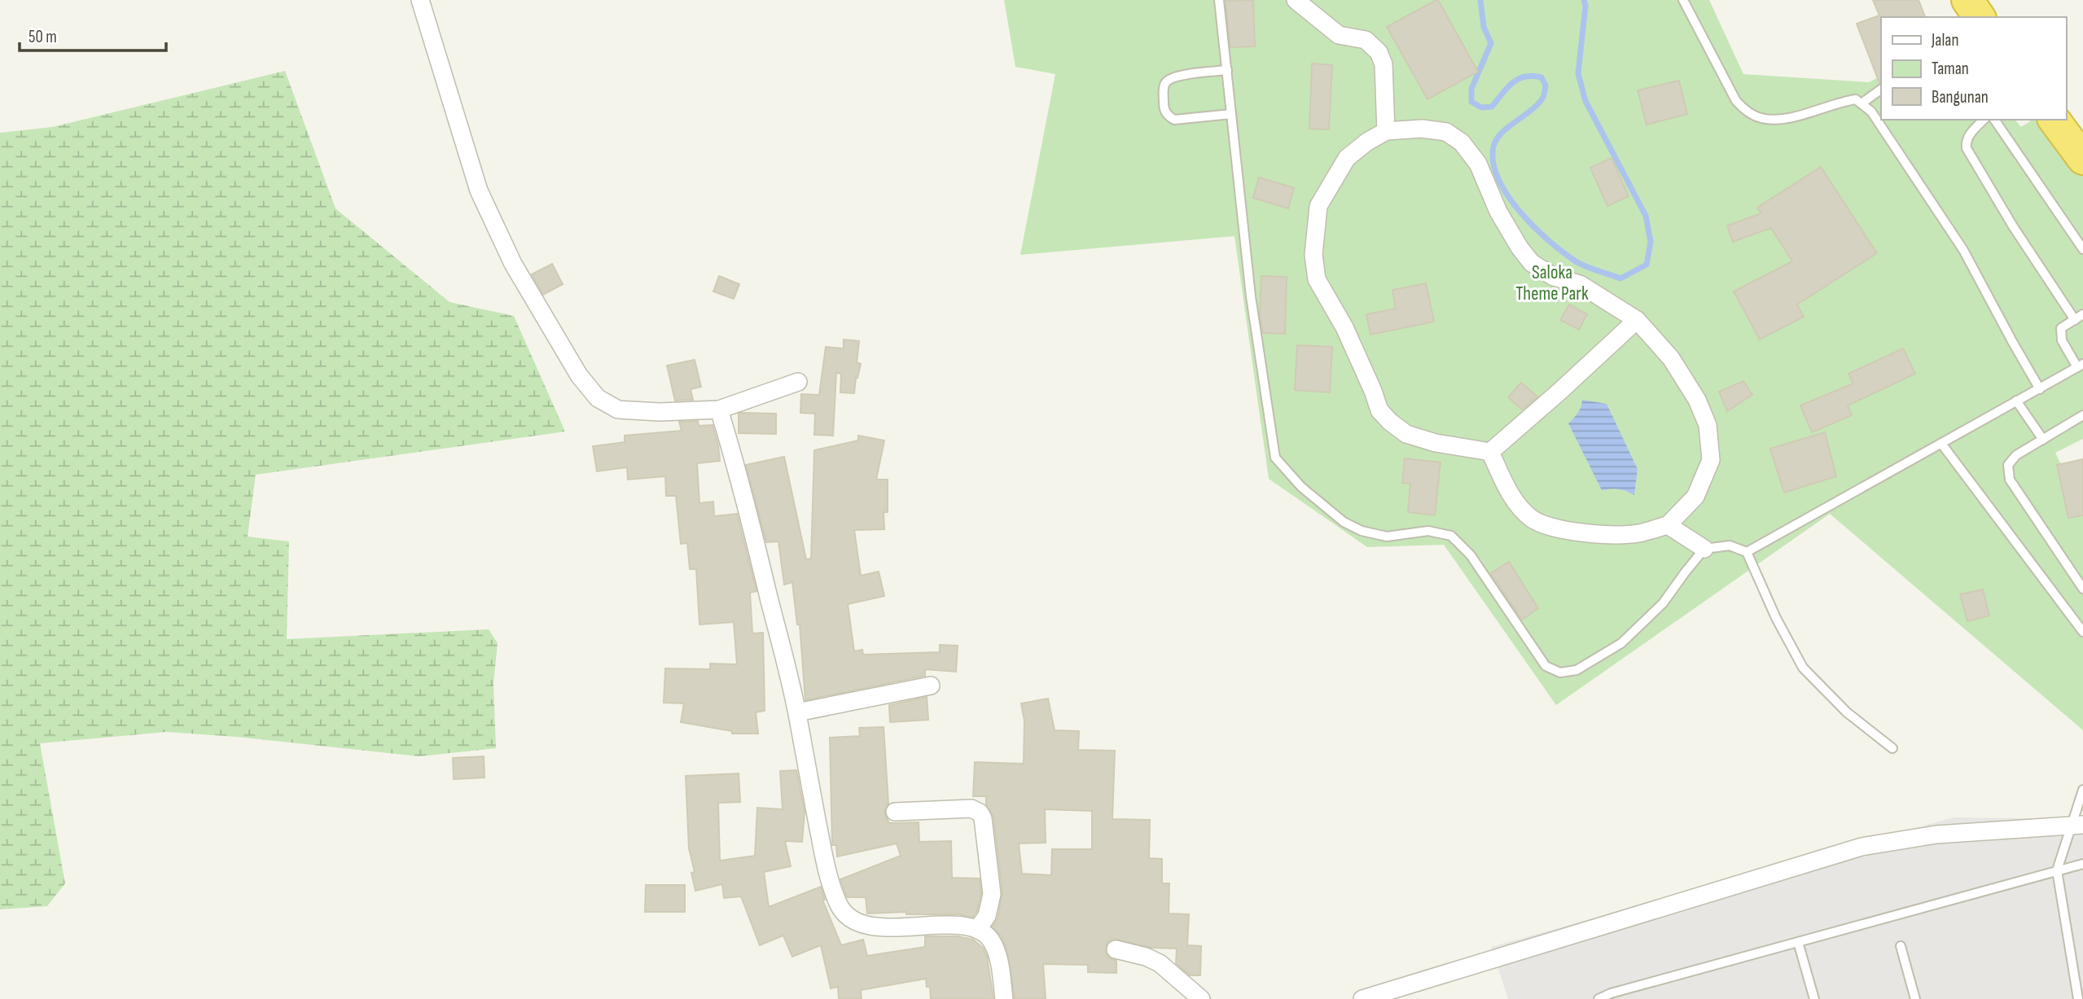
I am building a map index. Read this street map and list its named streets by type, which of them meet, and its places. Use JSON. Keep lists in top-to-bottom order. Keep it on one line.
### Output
{"parks":["Saloka Theme Park"],"legend":["Jalan","Taman","Bangunan"],"scale_bar":"50 m"}
